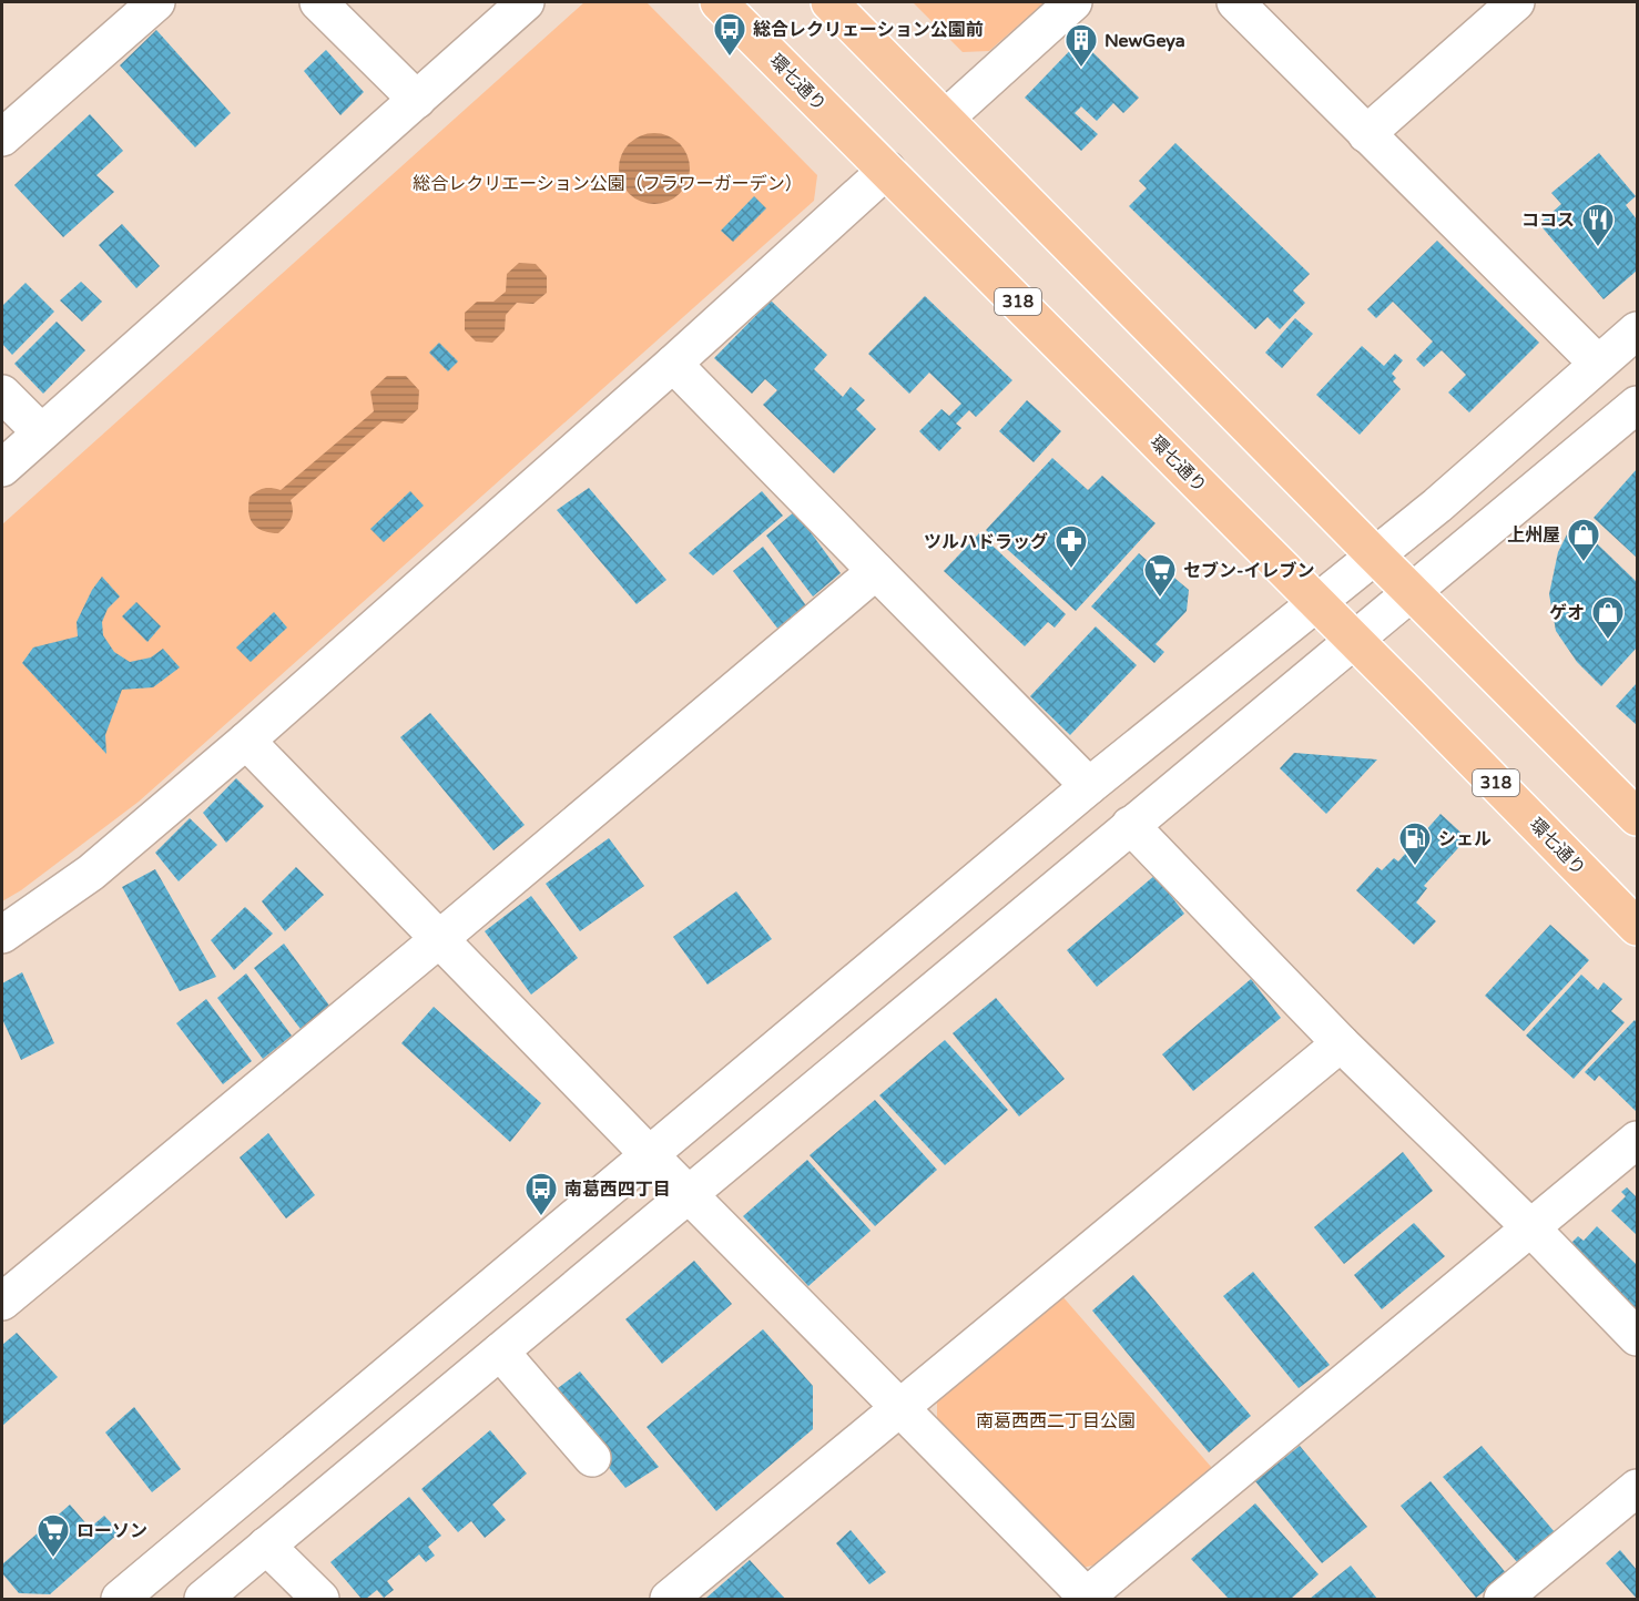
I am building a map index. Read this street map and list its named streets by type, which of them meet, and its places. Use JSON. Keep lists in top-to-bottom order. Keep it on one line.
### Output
{"streets":{"main road":["環七通り","318"]},"parks":["総合レクリエーション公園（フラワーガーデン）","南葛西西二丁目公園"],"places":{"bus stop":["総合レクリェーション公園前","南葛西四丁目"],"building":["NewGeya"],"restaurant":["ココス"],"shop":["上州屋","ゲオ"],"pharmacy":["ツルハドラッグ"],"supermarket":["セブン-イレブン","ローソン"],"fuel station":["シェル"]}}
